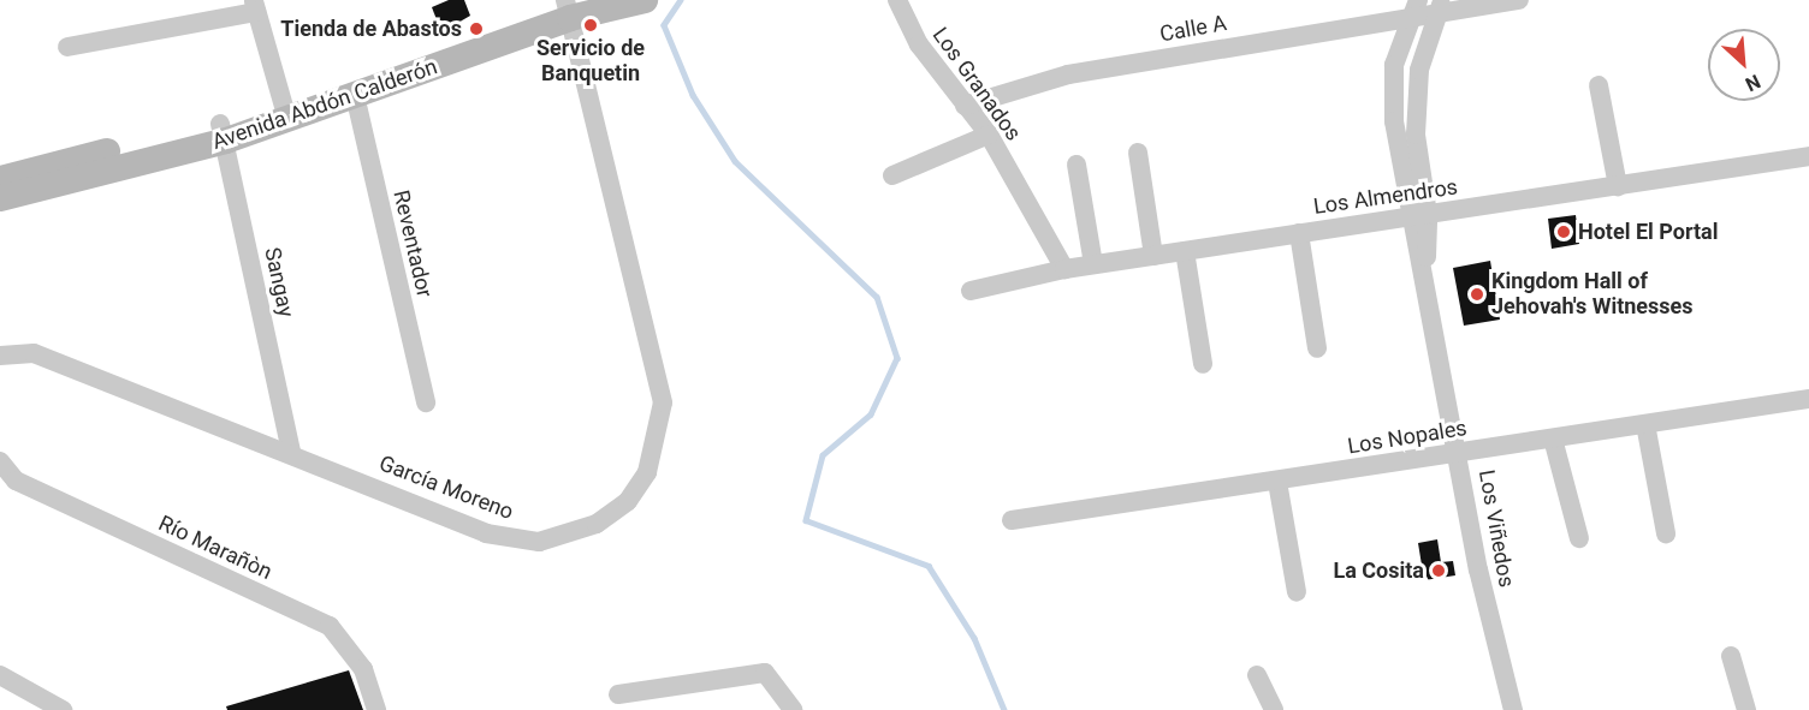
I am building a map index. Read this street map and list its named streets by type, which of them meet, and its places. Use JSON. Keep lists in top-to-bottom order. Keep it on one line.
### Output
{"streets":{"main road":["Avenida Abdón Calderón"],"street":["Calle A","Los Granados","Los Almendros","Reventador","Sangay","Los Nopales","García Moreno","Los Viñedos","Río Marañòn"]},"crossings":[["Calle A","Los Granados"],["Calle A","Los Viñedos"],["Los Granados","Los Almendros"],["Avenida Abdón Calderón","Reventador"],["Avenida Abdón Calderón","Sangay"],["Avenida Abdón Calderón","García Moreno"],["Los Almendros","Los Viñedos"],["Sangay","García Moreno"],["Los Nopales","Los Viñedos"]],"places":["Servicio de Banquetin","Tienda de Abastos","Hotel El Portal","Kingdom Hall of Jehovah's Witnesses","La Cosita"],"north":"bottom right"}
